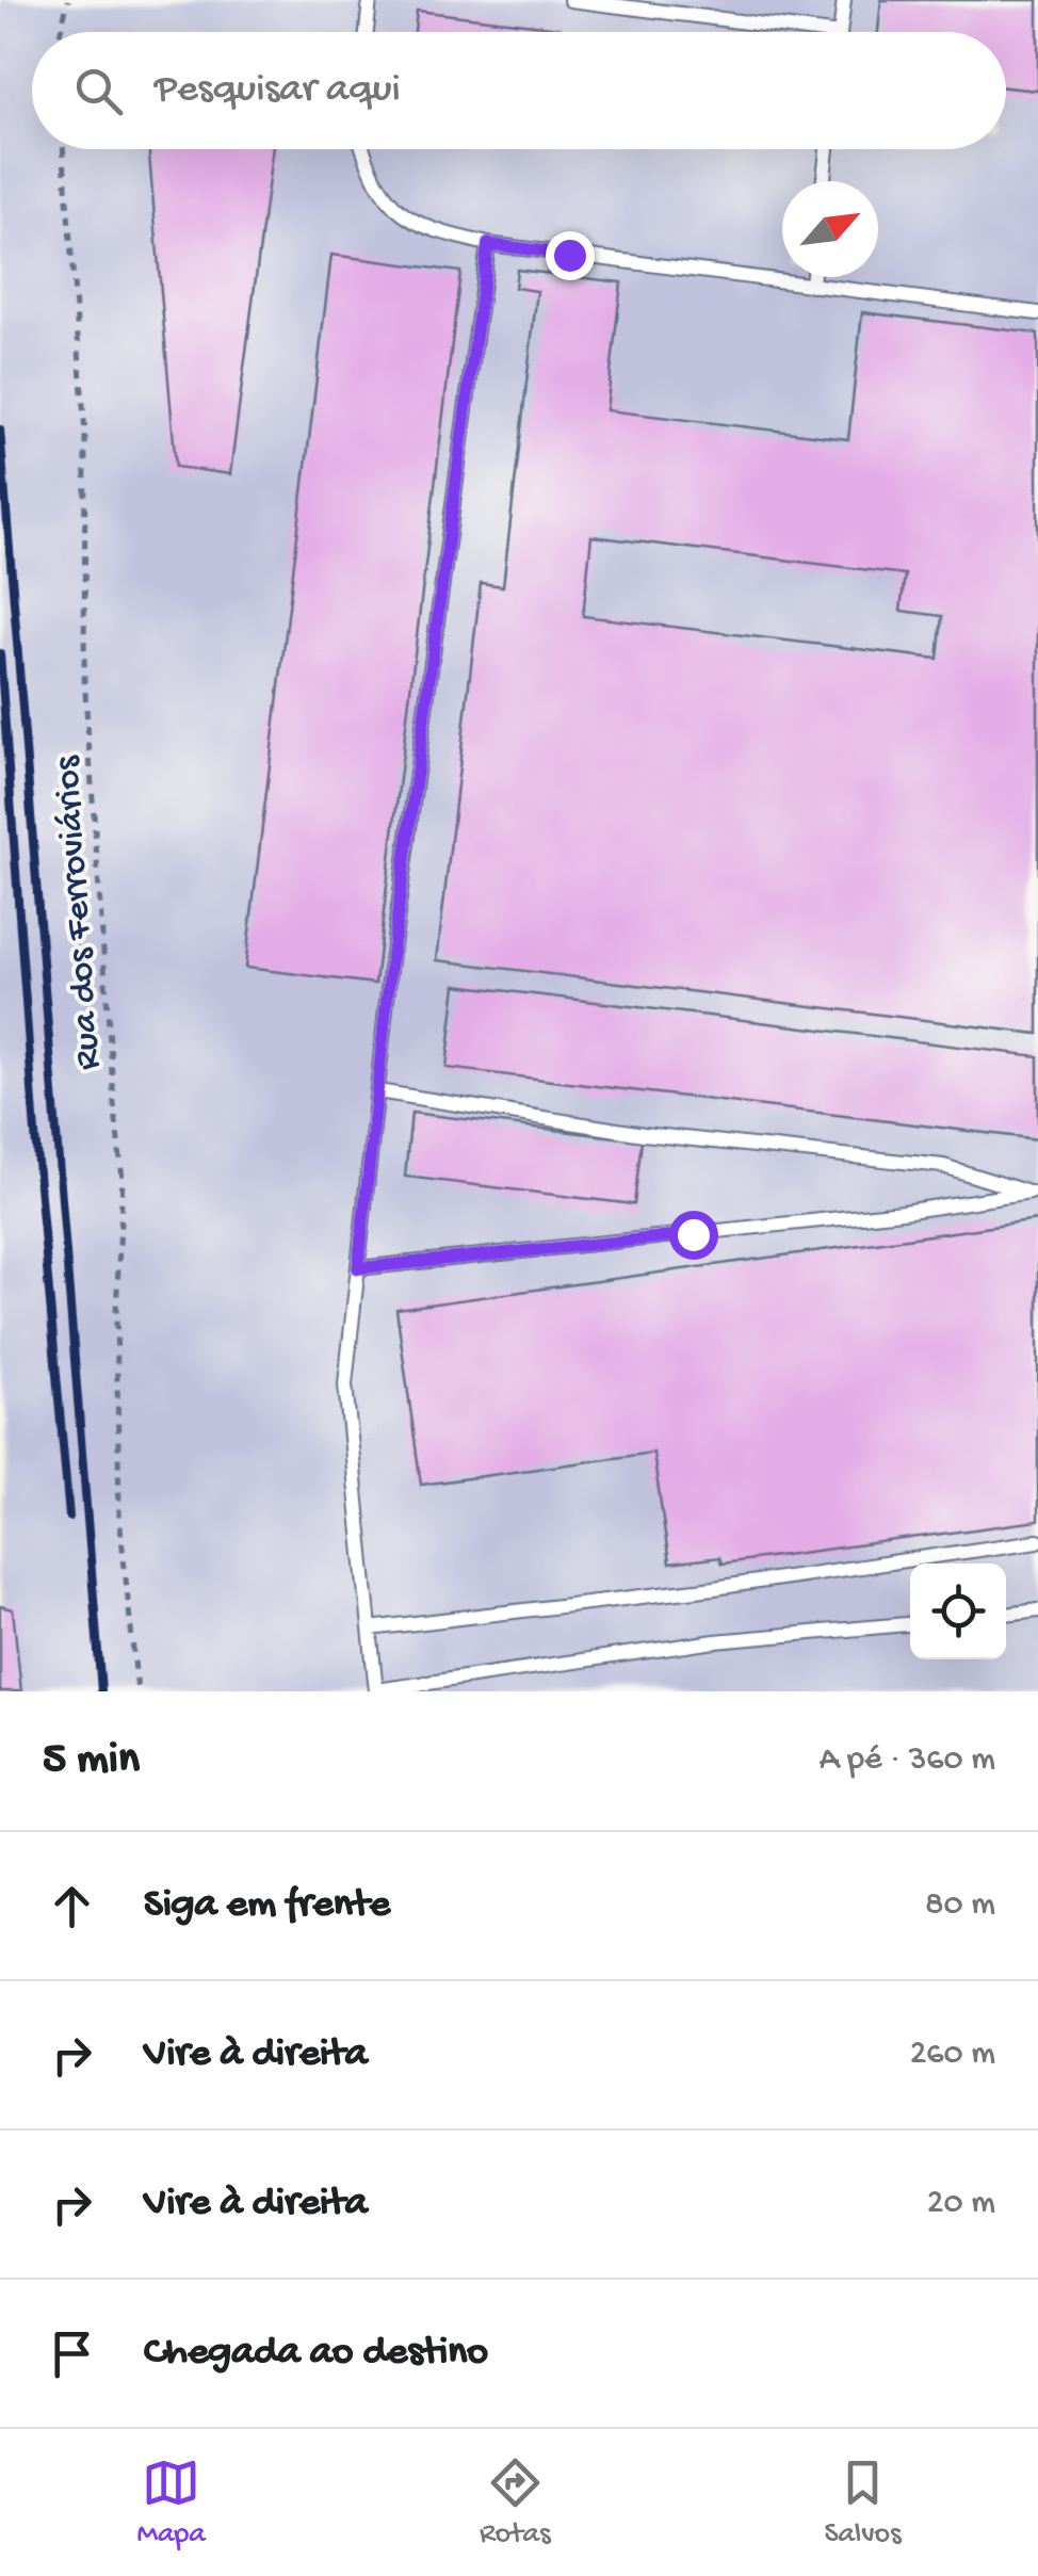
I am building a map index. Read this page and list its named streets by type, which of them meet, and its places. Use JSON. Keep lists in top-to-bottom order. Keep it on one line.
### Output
{"streets":{"path":["Rua dos Ferroviários"]},"north":"top right","page":{"search":"Pesquisar aqui","heading":["5 min","A pé · 360 m"],"list":[["Siga em frente","80 m"],["Vire à direita","260 m"],["Vire à direita","20 m"],"Chegada ao destino"],"nav":["Mapa","Rotas","Salvos"]}}
